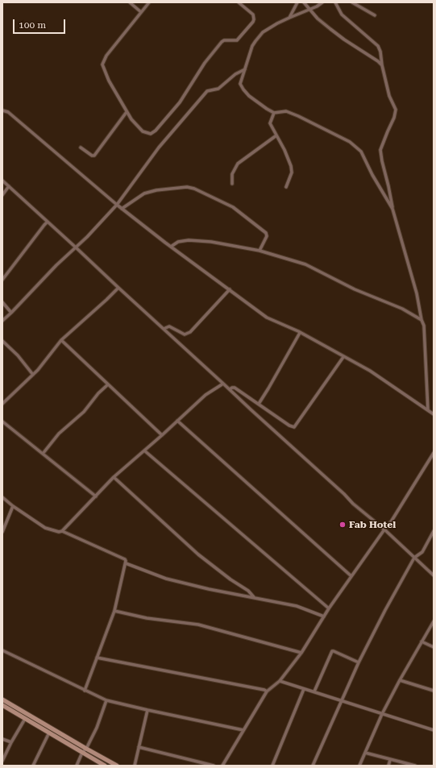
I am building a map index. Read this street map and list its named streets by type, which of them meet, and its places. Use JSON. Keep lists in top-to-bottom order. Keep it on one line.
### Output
{"places":["Fab Hotel"],"scale_bar":"100 m"}
